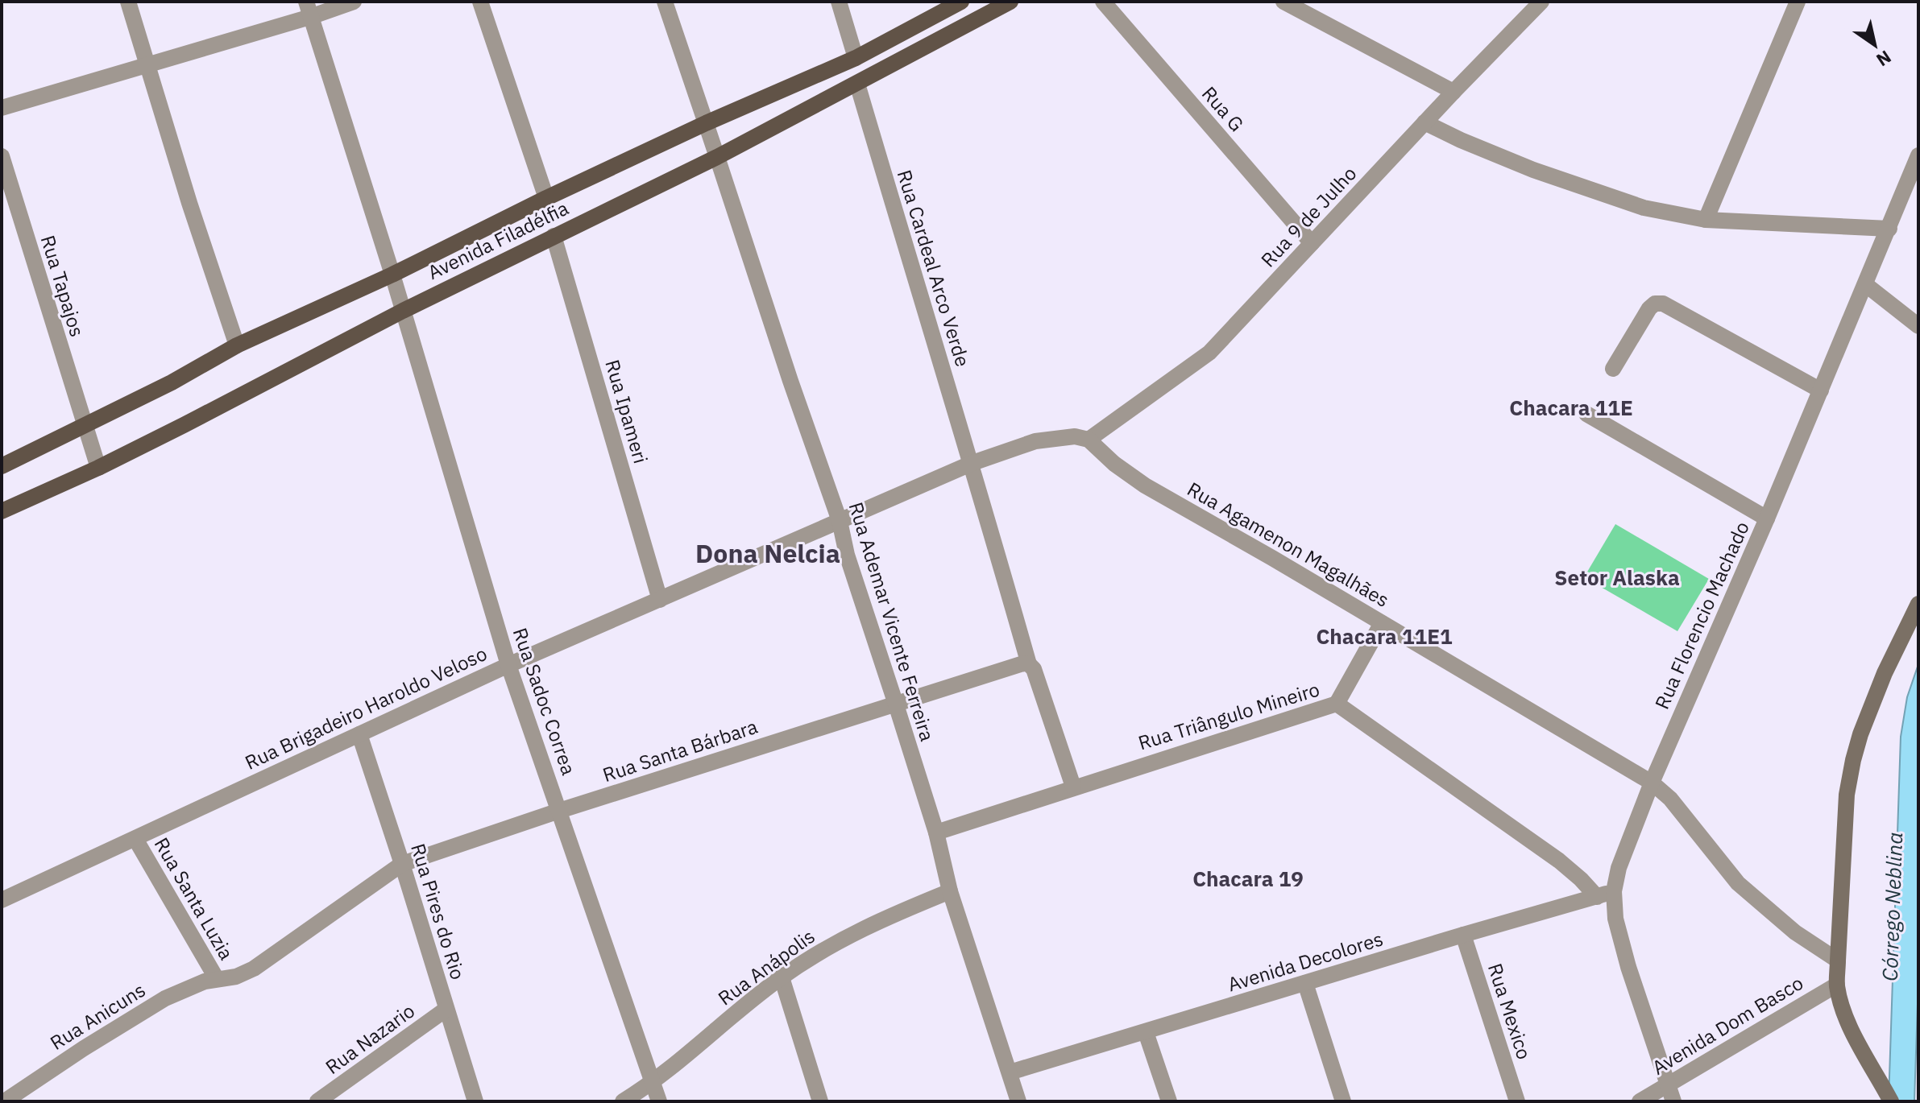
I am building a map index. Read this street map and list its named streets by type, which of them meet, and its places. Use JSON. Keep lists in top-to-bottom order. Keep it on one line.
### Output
{"streets":{"main road":["Avenida Filadélfia"],"street":["Rua G","Rua 9 de Julho","Rua Cardeal Arco Verde","Rua Tapajos","Rua Ipameri","Rua Agamenon Magalhães","Rua Florencio Machado","Rua Ademar Vicente Ferreira","Rua Sadoc Correa","Rua Brigadeiro Haroldo Veloso","Rua Triângulo Mineiro","Rua Santa Bárbara","Rua Santa Luzia","Rua Pires do Rio","Avenida Decolores","Rua Anápolis","Rua Mexico","Rua Anicuns","Avenida Dom Basco","Rua Nazario"]},"crossings":[["Rua G","Rua 9 de Julho"],["Rua 9 de Julho","Rua Agamenon Magalhães"],["Rua 9 de Julho","Rua Brigadeiro Haroldo Veloso"],["Avenida Filadélfia","Rua Cardeal Arco Verde"],["Avenida Filadélfia","Rua Tapajos"],["Avenida Filadélfia","Rua Ipameri"],["Avenida Filadélfia","Rua Ademar Vicente Ferreira"],["Avenida Filadélfia","Rua Sadoc Correa"],["Rua Cardeal Arco Verde","Rua Brigadeiro Haroldo Veloso"],["Rua Cardeal Arco Verde","Rua Santa Bárbara"],["Rua Ipameri","Rua Brigadeiro Haroldo Veloso"],["Rua Agamenon Magalhães","Rua Florencio Machado"],["Rua Agamenon Magalhães","Rua Brigadeiro Haroldo Veloso"],["Rua Florencio Machado","Avenida Decolores"],["Rua Florencio Machado","Avenida Dom Basco"],["Rua Ademar Vicente Ferreira","Rua Brigadeiro Haroldo Veloso"],["Rua Ademar Vicente Ferreira","Rua Triângulo Mineiro"],["Rua Ademar Vicente Ferreira","Rua Santa Bárbara"],["Rua Ademar Vicente Ferreira","Avenida Decolores"],["Rua Ademar Vicente Ferreira","Rua Anápolis"],["Rua Sadoc Correa","Rua Brigadeiro Haroldo Veloso"],["Rua Sadoc Correa","Rua Santa Bárbara"],["Rua Sadoc Correa","Rua Anápolis"],["Rua Brigadeiro Haroldo Veloso","Rua Santa Luzia"],["Rua Brigadeiro Haroldo Veloso","Rua Pires do Rio"],["Rua Triângulo Mineiro","Avenida Decolores"],["Rua Santa Bárbara","Rua Santa Luzia"],["Rua Santa Bárbara","Rua Pires do Rio"],["Rua Santa Bárbara","Rua Anicuns"],["Rua Santa Luzia","Rua Anicuns"],["Rua Pires do Rio","Rua Nazario"],["Avenida Decolores","Rua Mexico"]],"districts":["Chacara 11E","Dona Nelcia","Setor Alaska","Chacara 11E1","Chacara 19"],"water":["Córrego Neblina"],"north":"bottom right"}
